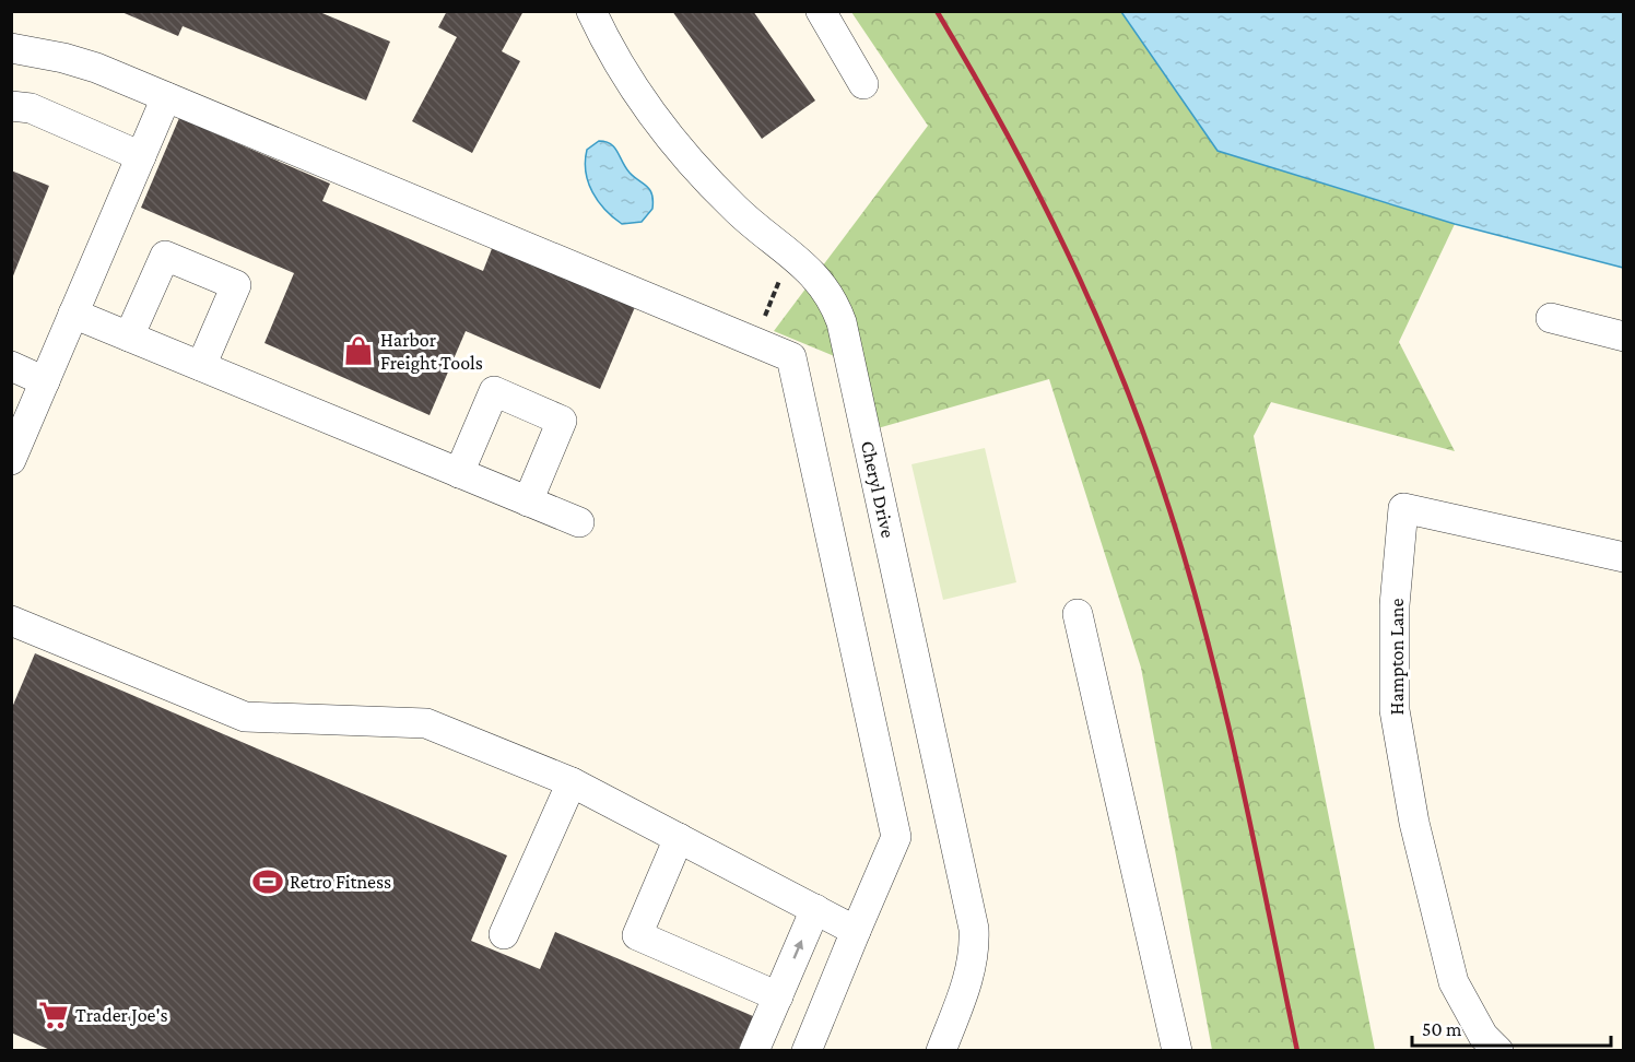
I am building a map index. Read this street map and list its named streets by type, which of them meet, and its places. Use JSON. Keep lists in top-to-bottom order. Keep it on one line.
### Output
{"streets":{"street":["Cheryl Drive","Hampton Lane"]},"places":{"shop":["Harbor Freight Tools"],"sports":["Retro Fitness"],"supermarket":["Trader Joe's"]},"scale_bar":"50 m"}
